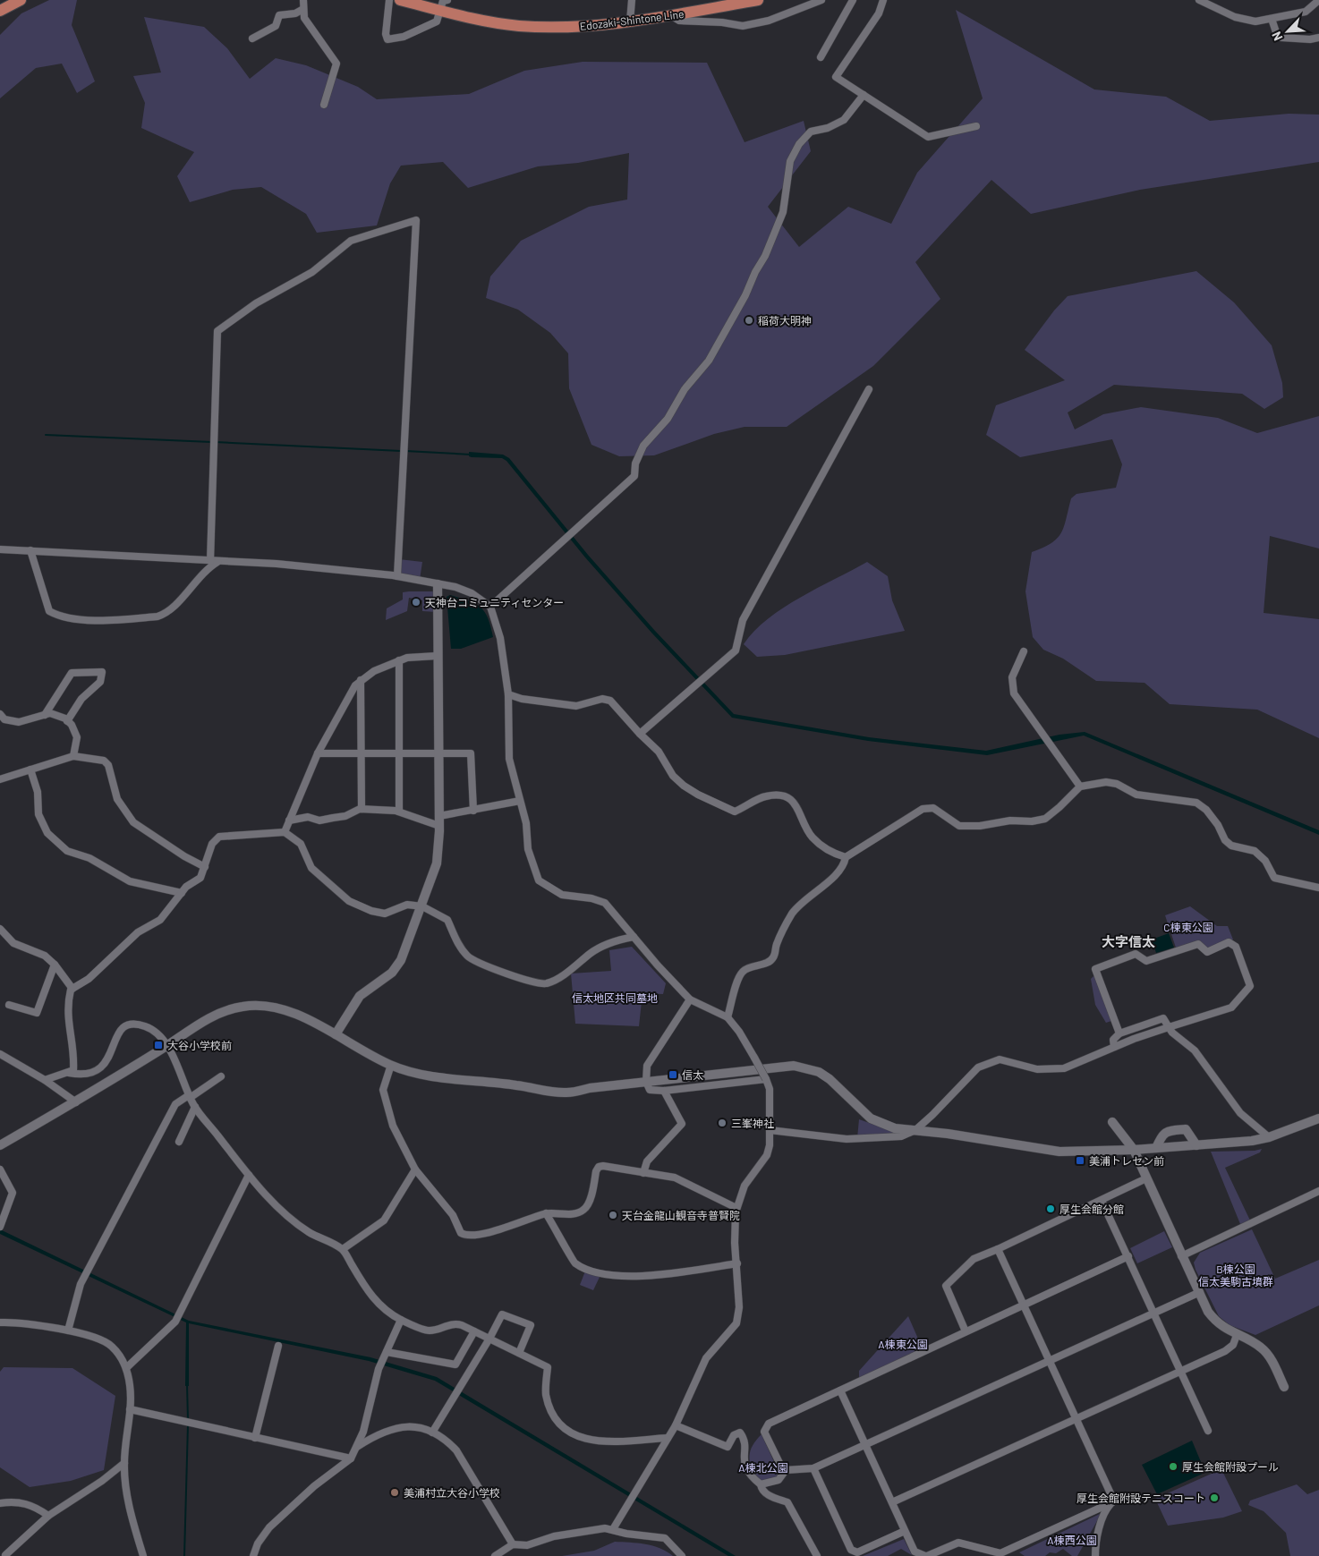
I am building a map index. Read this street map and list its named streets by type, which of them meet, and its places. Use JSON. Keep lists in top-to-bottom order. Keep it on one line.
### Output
{"streets":{"main road":["Edozaki-Shintone Line"]},"districts":["大字信太"],"parks":["C棟東公園","信太地区共同墓地","B棟公園 信太美駒古墳群","A棟東公園","A棟北公園","A棟西公園"],"places":{"other":["稲荷大明神","天神台コミュニティセンター","三峯神社","厚生会館分館","天台金龍山観音寺普賢院","厚生会館附設プール","美浦村立大谷小学校","厚生会館附設テニスコート"],"transit":["大谷小学校前","信太","美浦トレセン前"]},"north":"bottom left"}
